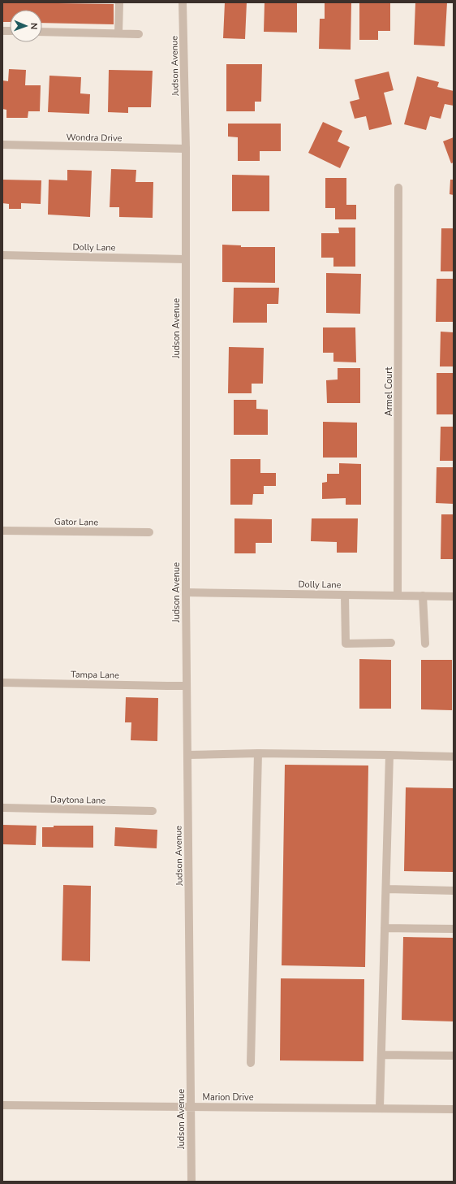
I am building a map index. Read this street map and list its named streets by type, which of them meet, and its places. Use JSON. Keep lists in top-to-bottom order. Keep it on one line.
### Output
{"streets":{"street":["Judson Avenue","Wondra Drive","Dolly Lane","Armel Court","Gator Lane","Tampa Lane","Daytona Lane","Marion Drive"]},"crossings":[["Judson Avenue","Wondra Drive"],["Judson Avenue","Dolly Lane"],["Judson Avenue","Tampa Lane"],["Judson Avenue","Marion Drive"],["Dolly Lane","Armel Court"]],"north":"right"}
